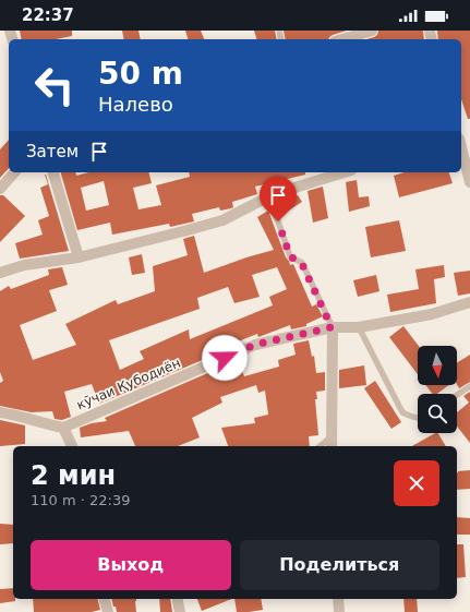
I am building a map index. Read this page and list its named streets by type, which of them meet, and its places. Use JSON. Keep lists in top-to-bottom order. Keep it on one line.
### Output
{"streets":{"street":["кӯчаи Қубодиён"]},"north":"bottom","page":{"status":"22:37","turn":["50 m","Налево"],"then":"Затем","heading":["2 мин","110 m · 22:39"],"buttons":["Выход","Поделиться"]}}
